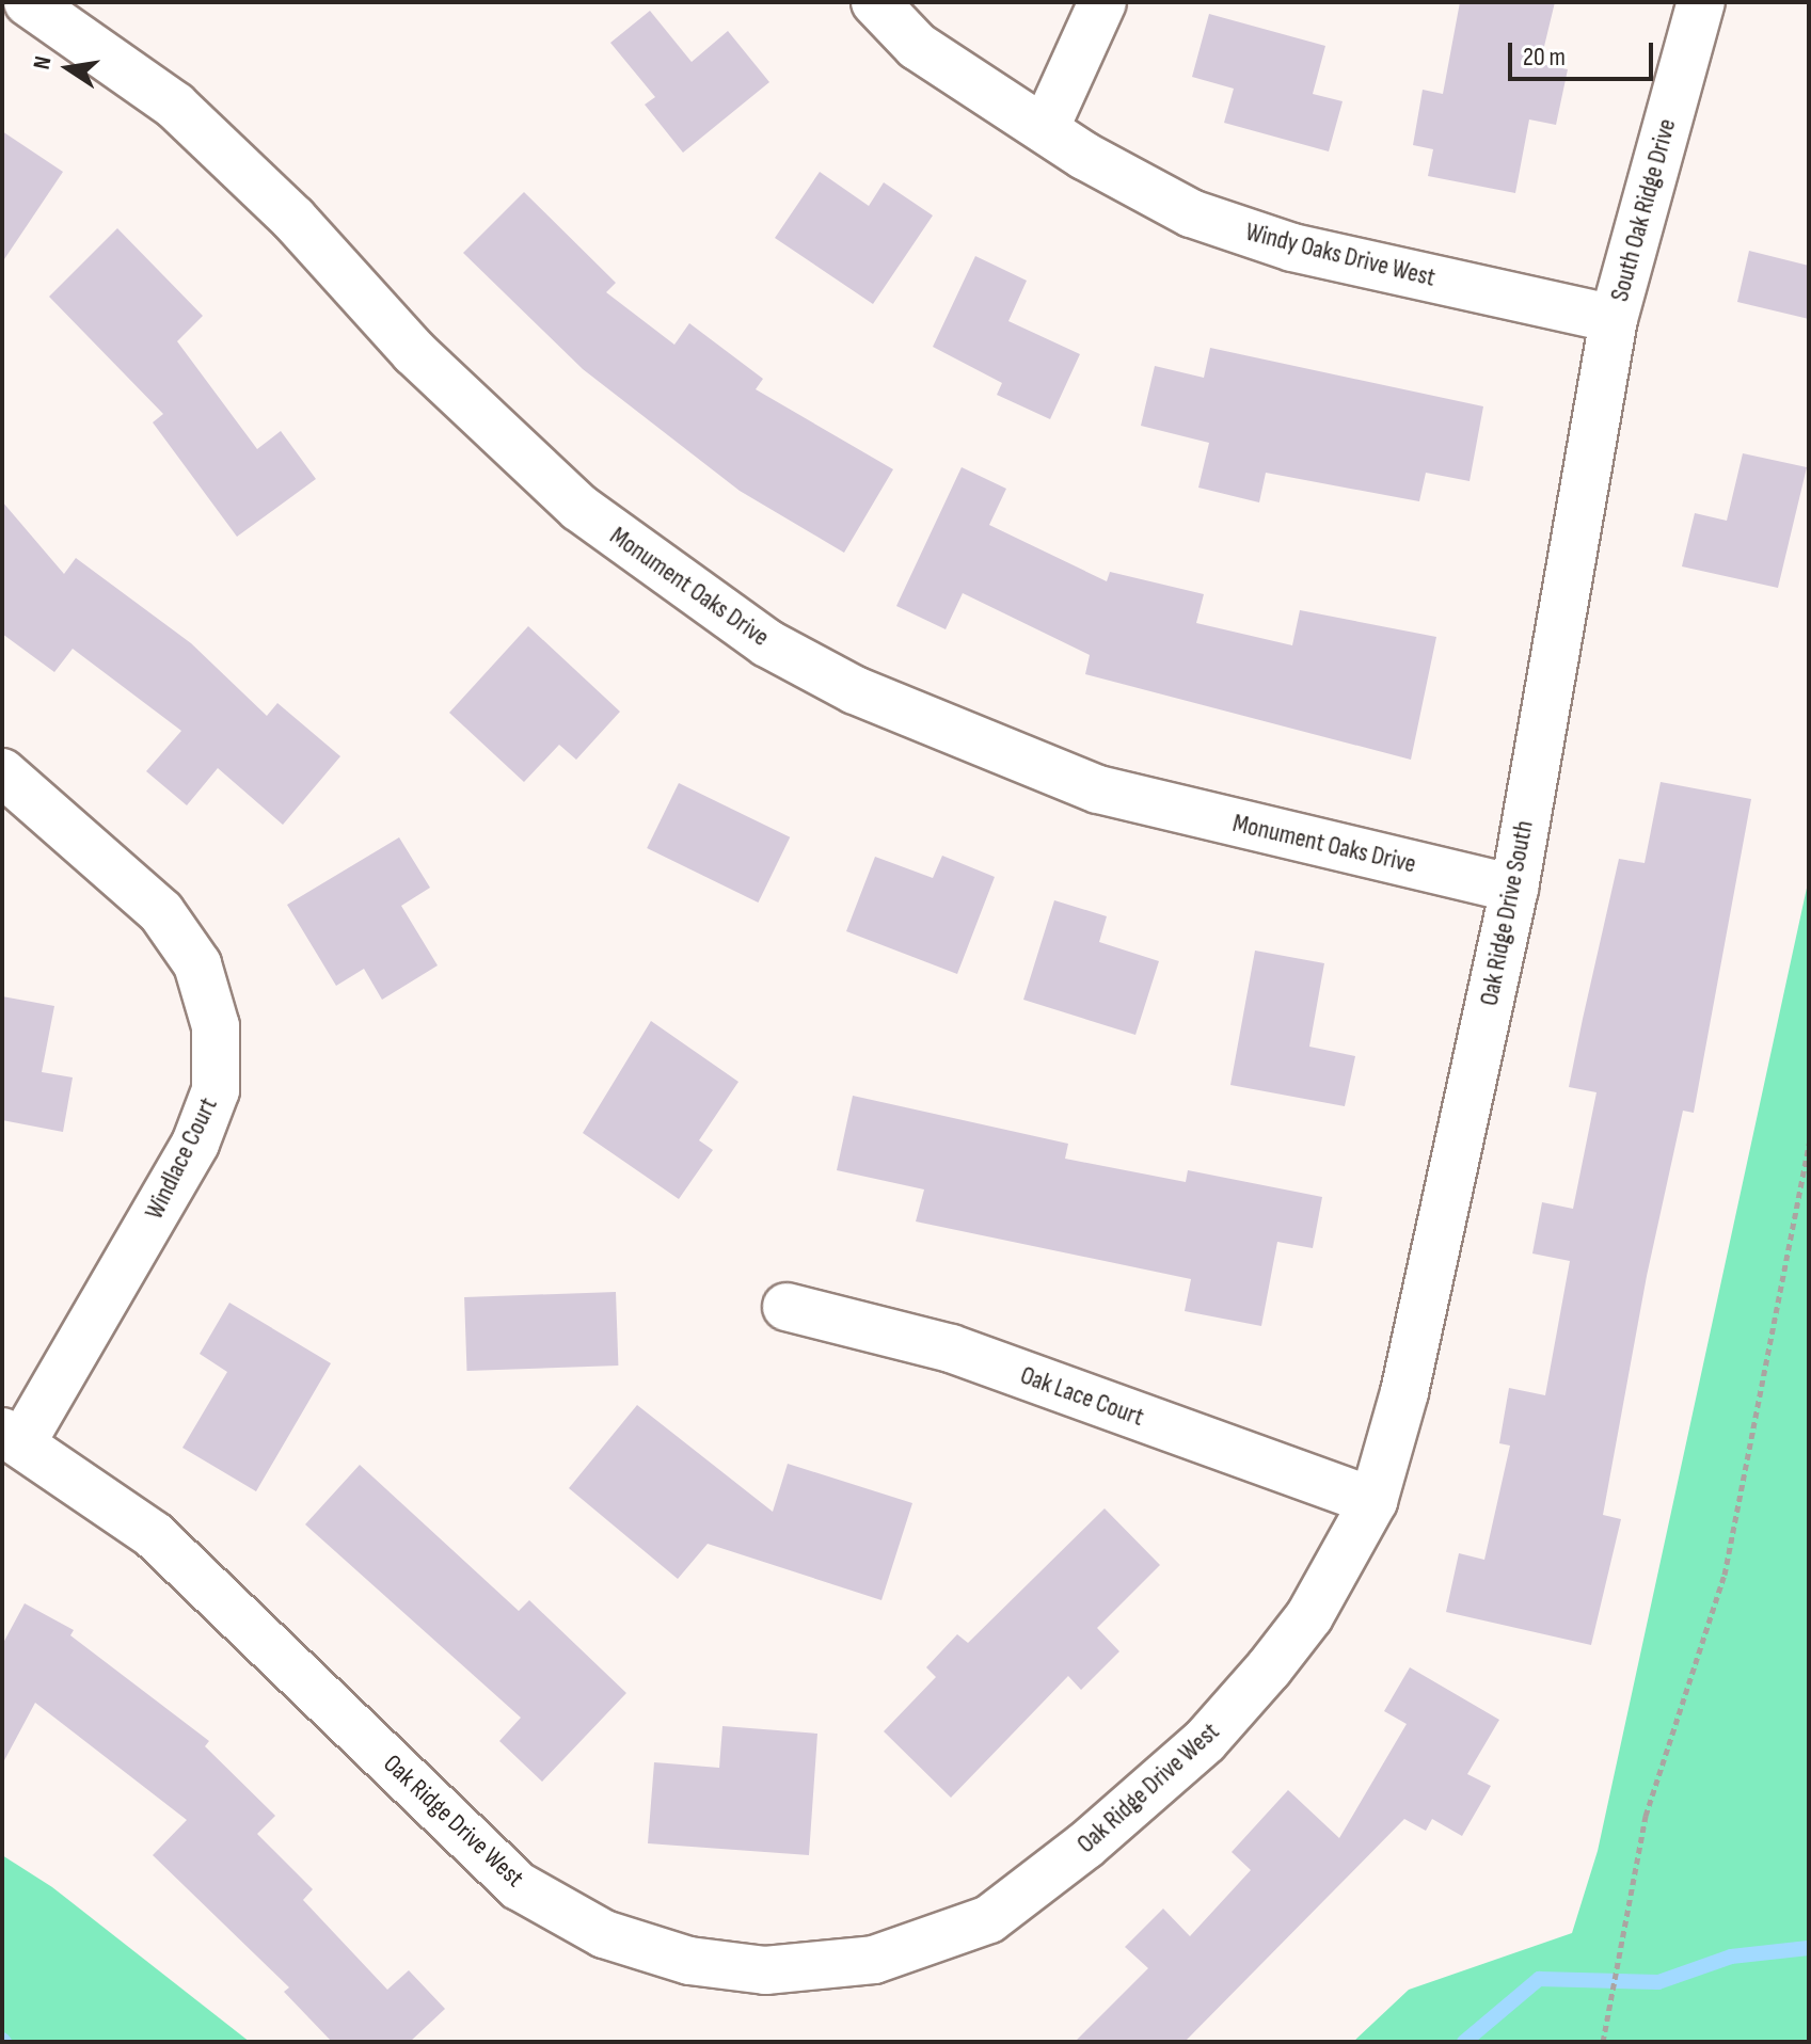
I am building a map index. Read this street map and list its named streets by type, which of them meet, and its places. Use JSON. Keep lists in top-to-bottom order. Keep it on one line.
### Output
{"streets":{"street":["South Oak Ridge Drive","Windy Oaks Drive West","Monument Oaks Drive","Oak Ridge Drive South","Windlace Court","Oak Lace Court","Oak Ridge Drive West"]},"crossings":[["South Oak Ridge Drive","Windy Oaks Drive West"],["South Oak Ridge Drive","Oak Ridge Drive South"],["Windy Oaks Drive West","Oak Ridge Drive South"],["Monument Oaks Drive","Oak Ridge Drive South"],["Oak Ridge Drive South","Oak Lace Court"],["Oak Ridge Drive South","Oak Ridge Drive West"],["Windlace Court","Oak Ridge Drive West"],["Oak Lace Court","Oak Ridge Drive West"]],"scale_bar":"20 m","north":"left"}
